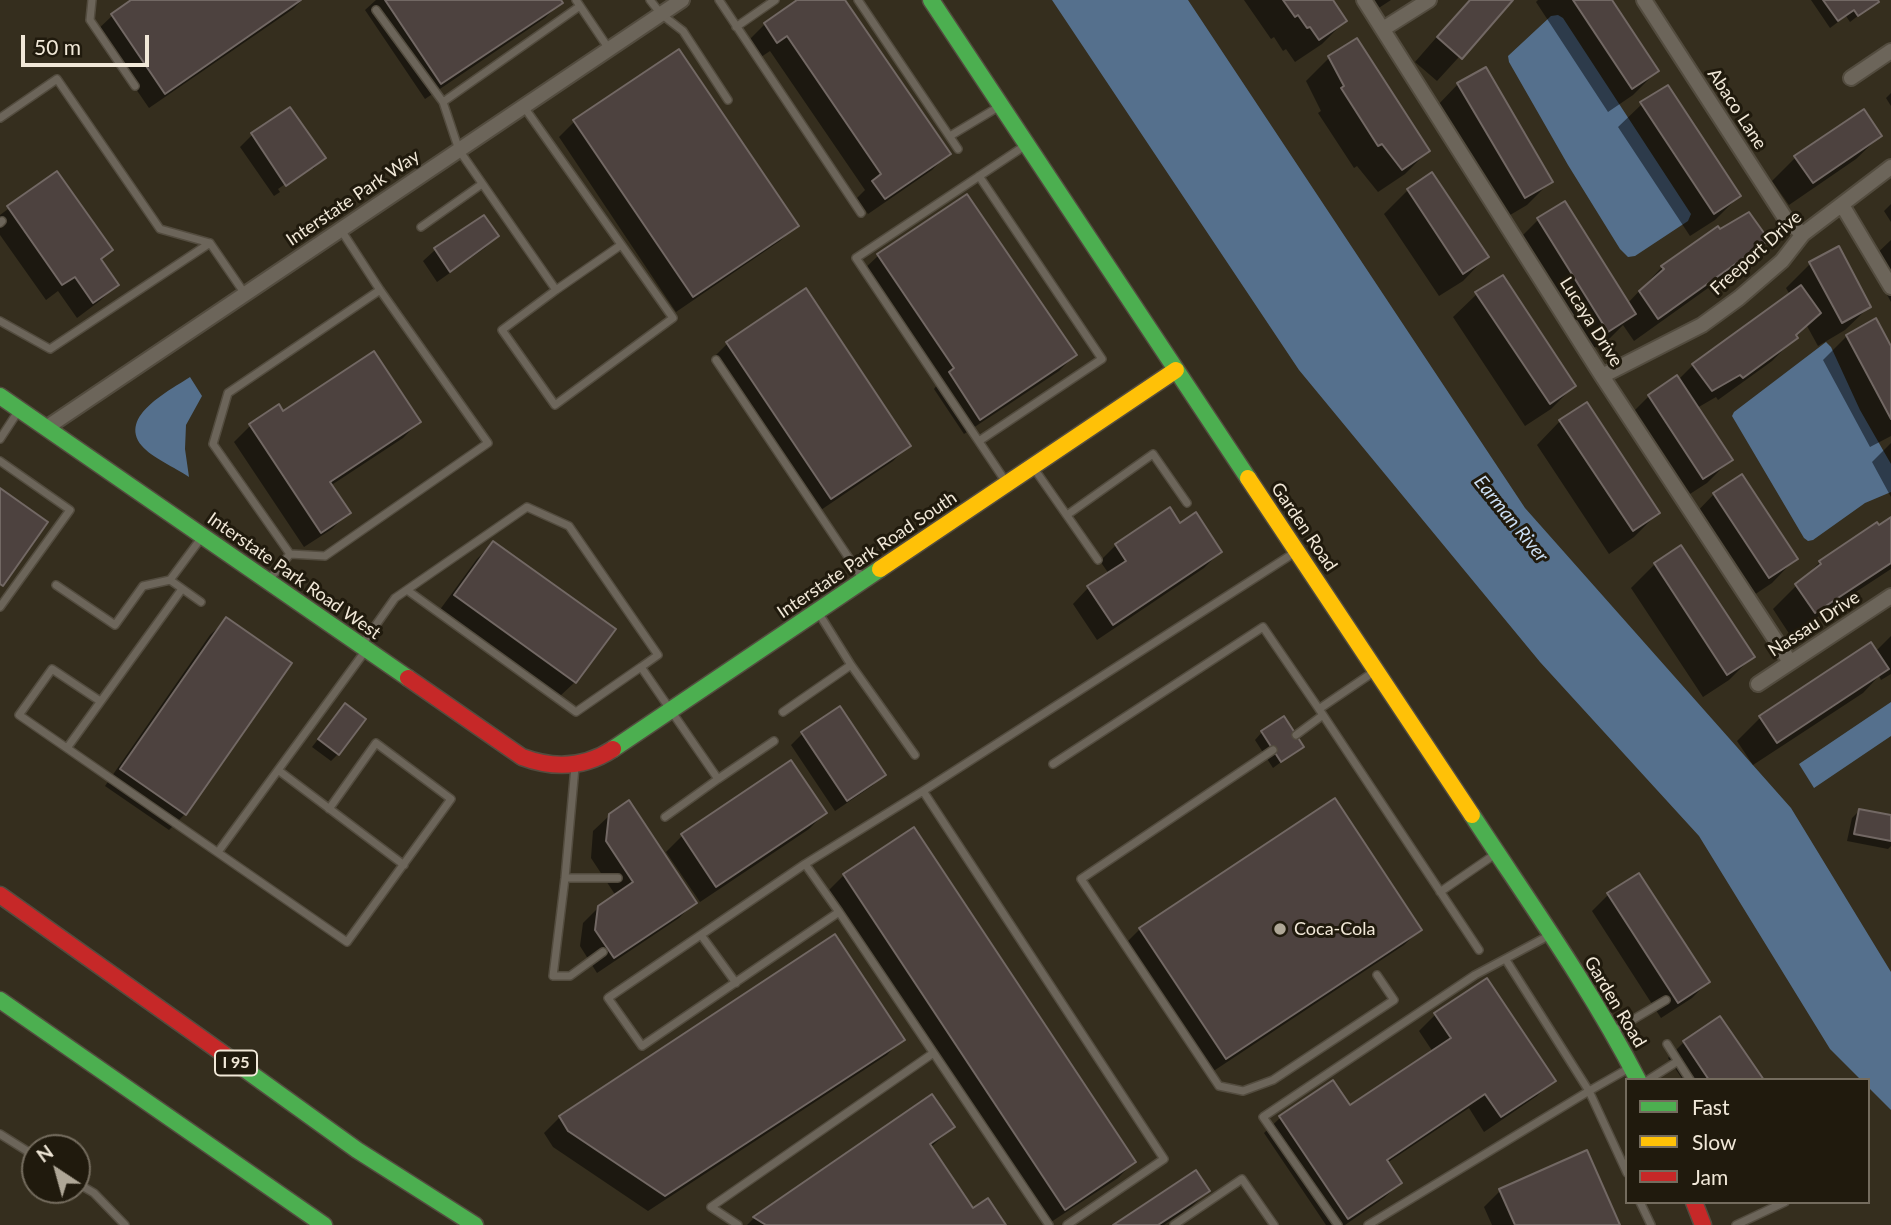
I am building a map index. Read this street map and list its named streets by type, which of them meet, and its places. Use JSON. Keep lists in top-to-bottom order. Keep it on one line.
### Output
{"streets":{"main road":["Garden Road","Interstate Park Road South","Interstate Park Road West","I 95"],"street":["Abaco Lane","Interstate Park Way","Freeport Drive","Lucaya Drive","Nassau Drive"]},"crossings":[["Abaco Lane","Freeport Drive"],["Interstate Park Way","Interstate Park Road West"],["Freeport Drive","Lucaya Drive"],["Lucaya Drive","Nassau Drive"],["Garden Road","Interstate Park Road South"],["Interstate Park Road South","Interstate Park Road West"]],"water":["Earman River"],"places":["Coca-Cola"],"legend":["Fast","Slow","Jam"],"scale_bar":"50 m","north":"top left"}
